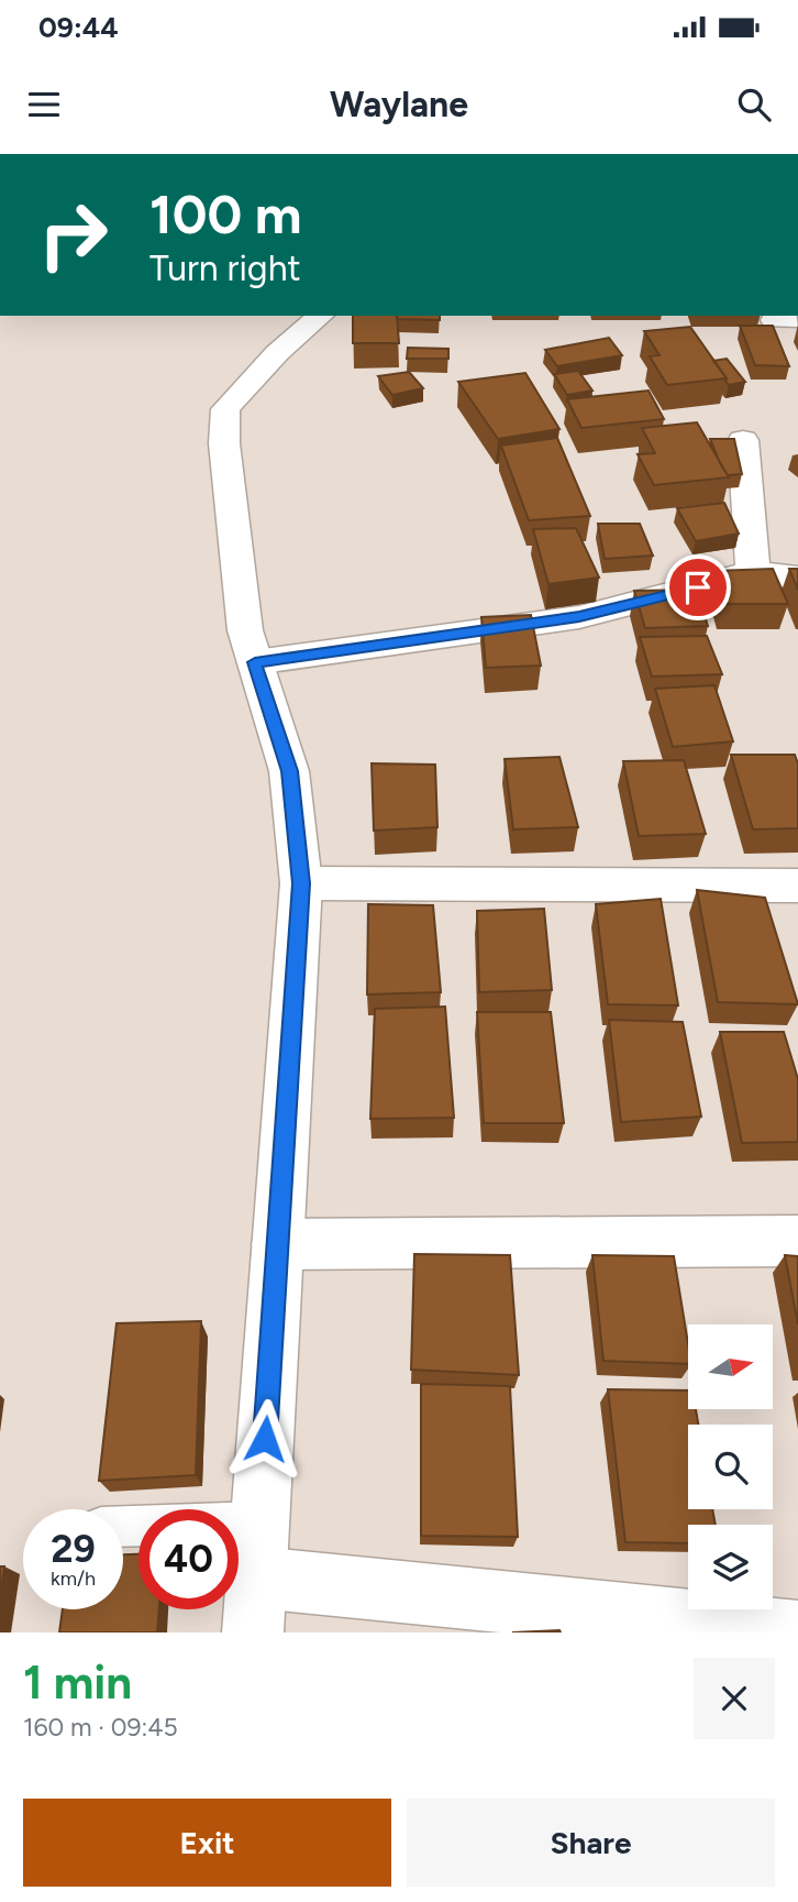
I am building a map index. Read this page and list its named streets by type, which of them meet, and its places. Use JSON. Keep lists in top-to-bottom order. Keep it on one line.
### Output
{"north":"right","page":{"status":"09:44","header":"Waylane","turn":["100 m","Turn right"],"speed":"29 km/h","limit":"40","heading":["1 min","160 m · 09:45"],"buttons":["Exit","Share"]}}
